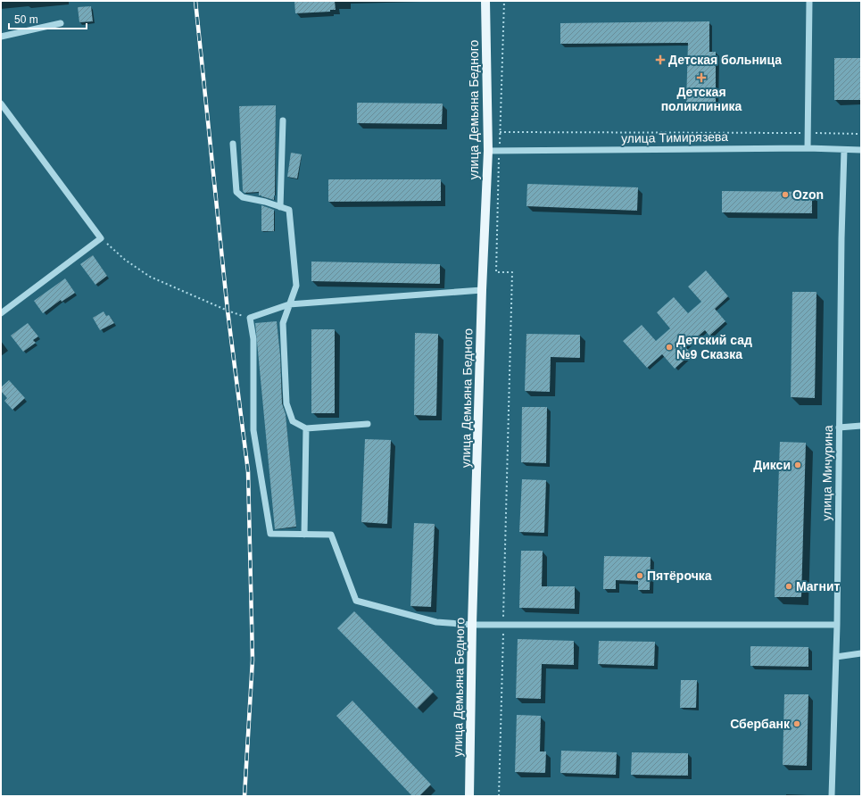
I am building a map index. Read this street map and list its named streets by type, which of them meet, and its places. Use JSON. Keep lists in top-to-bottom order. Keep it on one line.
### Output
{"streets":{"main road":["улица Демьяна Бедного"],"street":["улица Тимирязева","улица Мичурина"]},"crossings":[["улица Демьяна Бедного","улица Тимирязева"],["улица Тимирязева","улица Мичурина"]],"places":{"health":["Детская больница","Детская поликлиника"],"other":["Ozon","Детский сад №9 Сказка","Дикси","Пятёрочка","Магнит","Сбербанк"]},"scale_bar":"50 m"}
